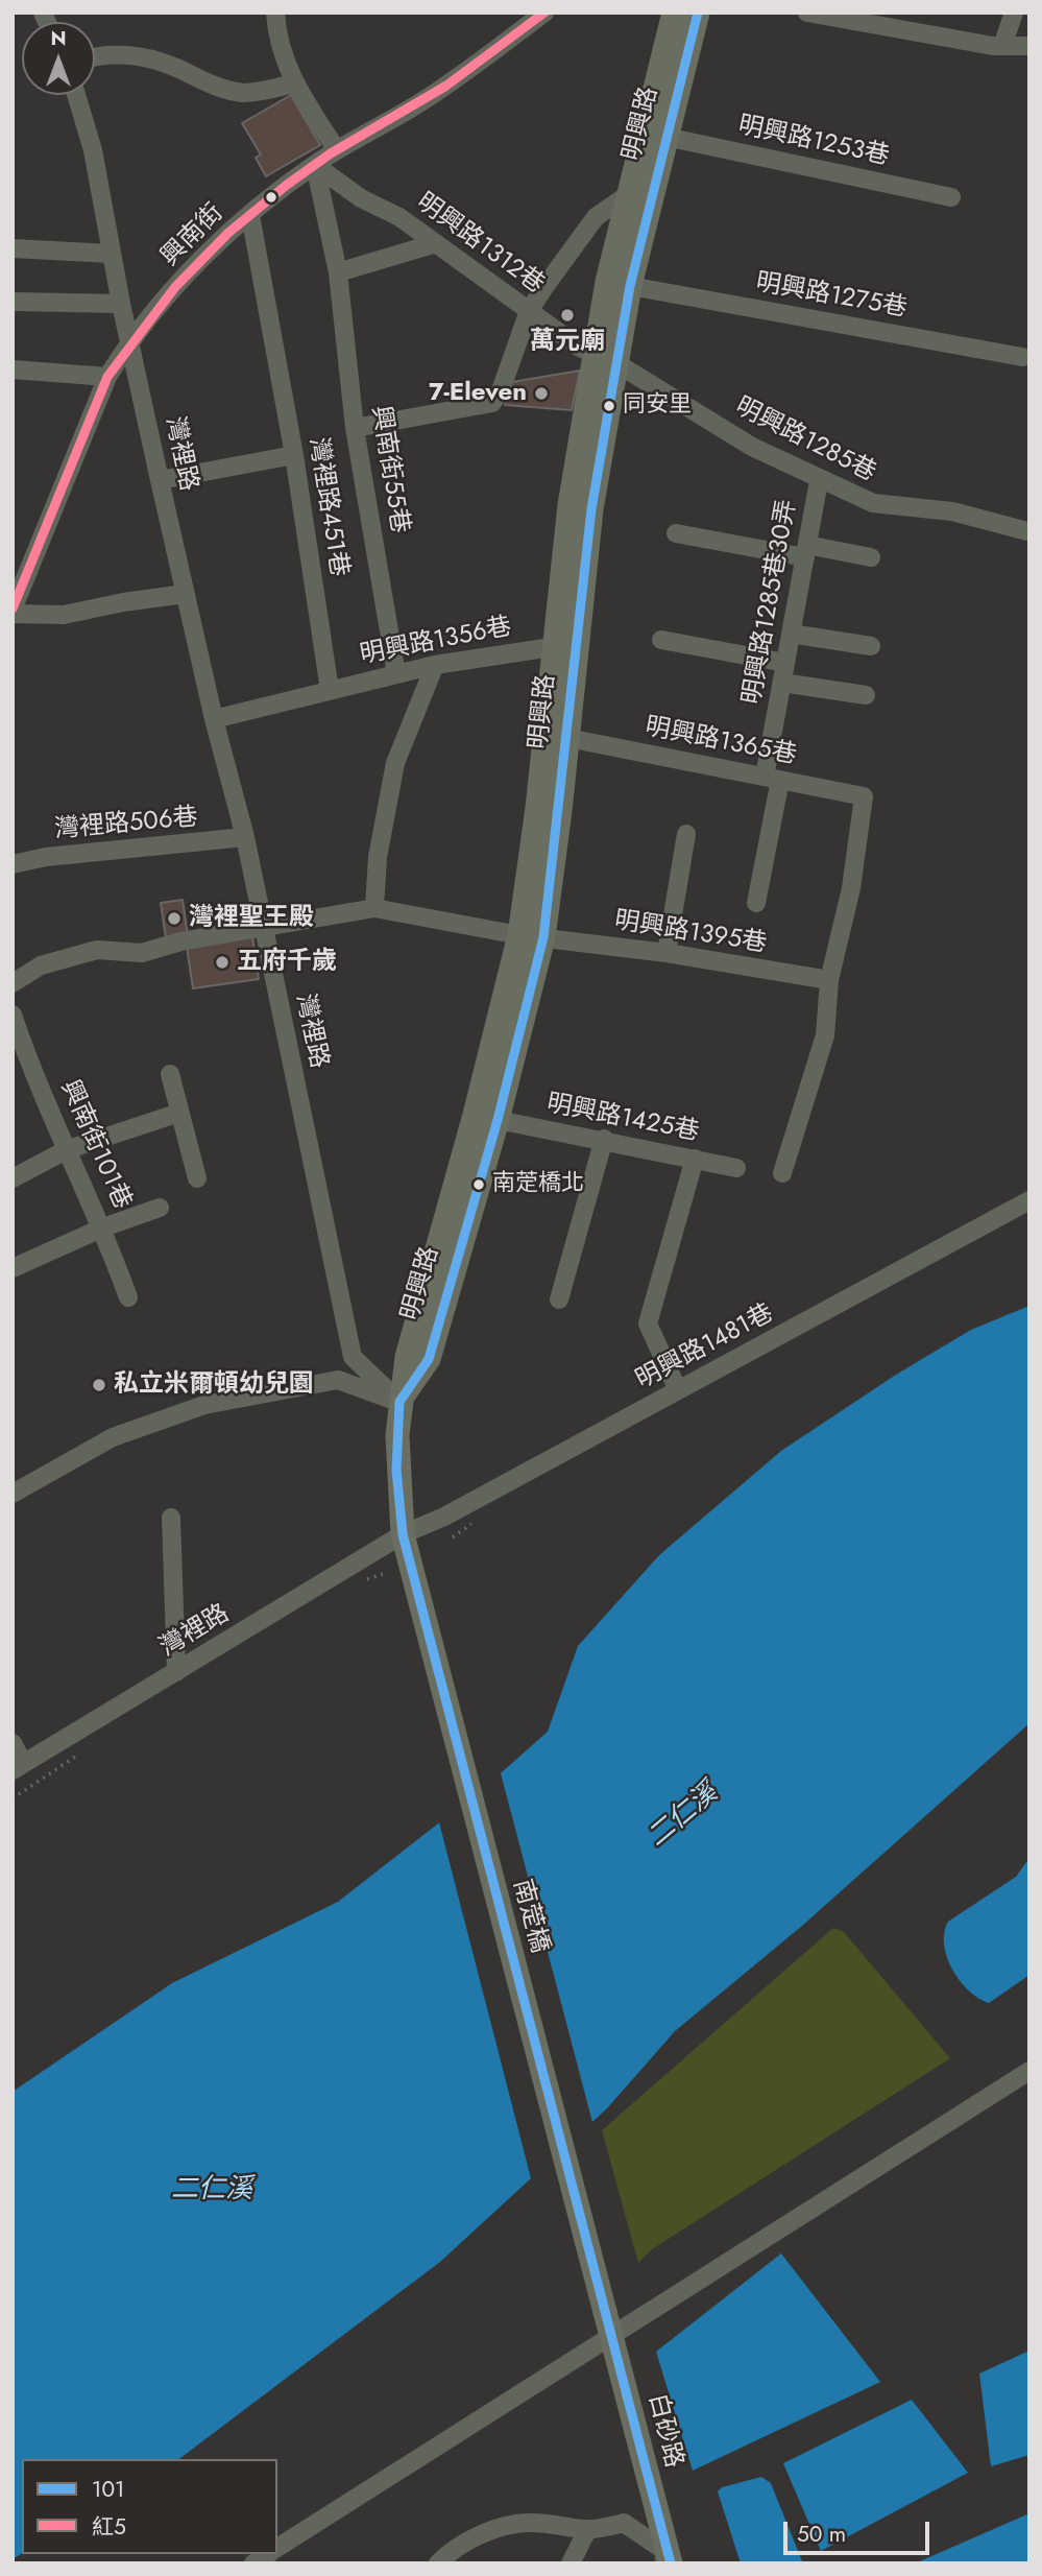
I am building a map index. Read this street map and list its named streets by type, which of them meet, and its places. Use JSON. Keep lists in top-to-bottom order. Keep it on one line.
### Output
{"streets":{"main road":["明興路","南萣橋","白砂路"],"street":["明興路1253巷","興南街","明興路1312巷","明興路1275巷","明興路1285巷","灣裡路","興南街55巷","灣裡路451巷","明興路1285巷30弄","明興路1356巷","明興路1365巷","灣裡路506巷","明興路1395巷","明興路1425巷","興南街101巷","明興路1481巷"]},"crossings":[["明興路","明興路1253巷"],["明興路","明興路1312巷"],["明興路","明興路1275巷"],["明興路","明興路1285巷"],["明興路","灣裡路"],["明興路","明興路1356巷"],["明興路","明興路1365巷"],["明興路","明興路1395巷"],["明興路","明興路1425巷"],["明興路","明興路1481巷"],["明興路","南萣橋"],["興南街","明興路1312巷"],["興南街","灣裡路"],["興南街","興南街55巷"],["興南街","灣裡路451巷"],["明興路1312巷","明興路1285巷"],["明興路1312巷","興南街55巷"],["明興路1285巷","明興路1285巷30弄"],["灣裡路","灣裡路506巷"],["灣裡路","明興路1481巷"],["灣裡路","南萣橋"],["興南街55巷","明興路1356巷"],["灣裡路451巷","明興路1356巷"],["明興路1285巷30弄","明興路1365巷"],["明興路1365巷","明興路1395巷"],["明興路1481巷","南萣橋"],["南萣橋","白砂路"]],"water":["二仁溪"],"places":["萬元廟","7-Eleven","同安里","灣裡聖王殿","五府千歲","南萣橋北","私立米爾頓幼兒園"],"lines":["transit line 101","transit line 紅5"],"legend":["101","紅5"],"scale_bar":"50 m","north":"top"}
